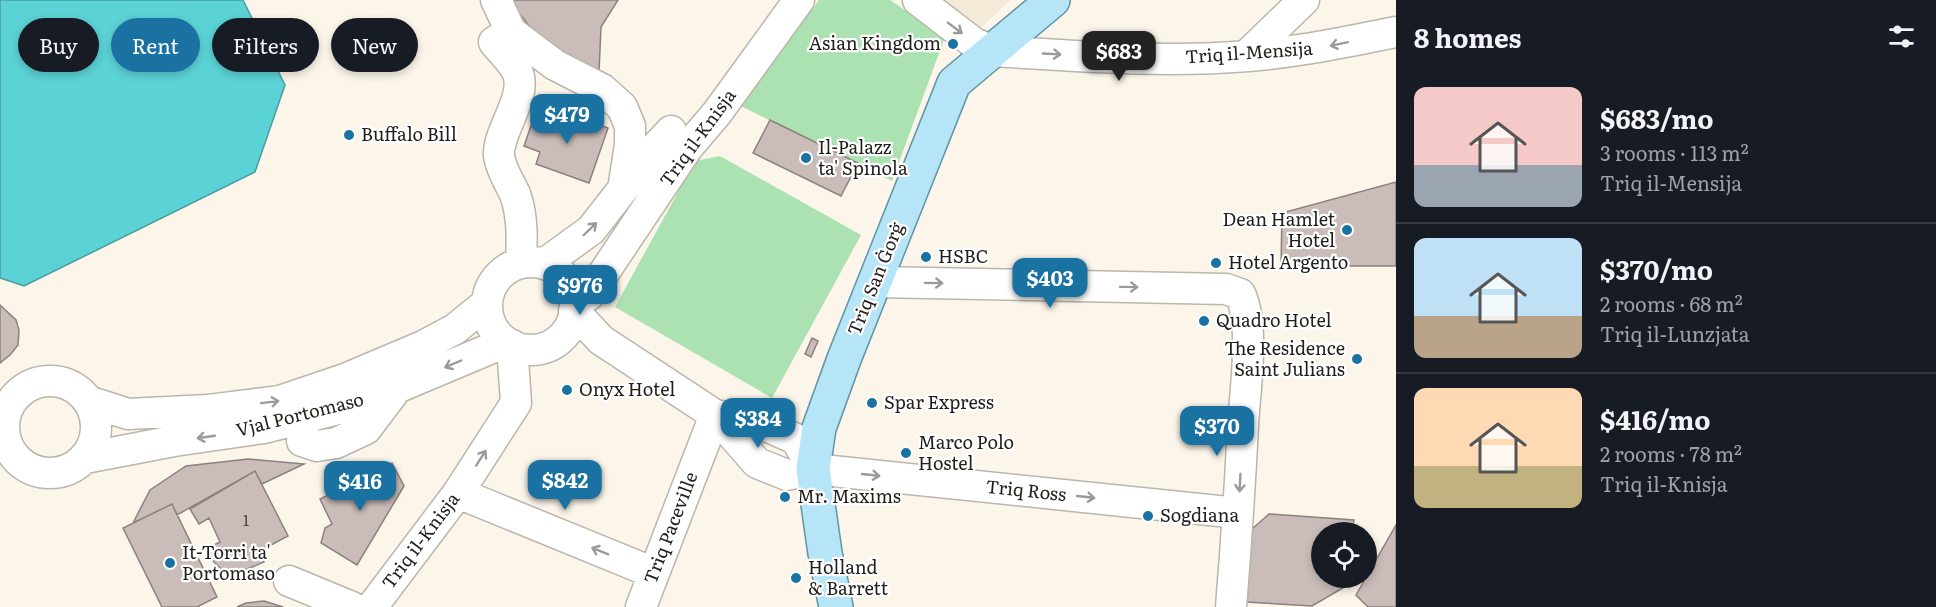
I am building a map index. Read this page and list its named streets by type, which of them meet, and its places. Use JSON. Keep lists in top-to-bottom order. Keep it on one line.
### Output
{"streets":{"main road":["Triq San Ġorġ"],"street":["Triq il-Mensija","Triq il-Knisja","Vjal Portomaso","Triq Ross","Triq Paceville"]},"crossings":[["Triq il-Mensija","Triq San Ġorġ"],["Triq il-Knisja","Vjal Portomaso"],["Triq San Ġorġ","Triq Ross"]],"one_way":["Triq Ross"],"places":["Asian Kingdom","Buffalo Bill","Il-Palazz ta' Spinola","Dean Hamlet Hotel","HSBC","Hotel Argento","Quadro Hotel","The Residence Saint Julians","Onyx Hotel","Spar Express","Marco Polo Hostel","Mr. Maxims","Sogdiana","It-Torri ta' Portomaso","Holland & Barrett"],"house_numbers":["1"],"page":{"heading":"8 homes","chip":["Buy","Rent","Filters","New"],"price":["$683","$479","$403","$976","$384","$370","$842","$416"],"list":[{"name":"$683/mo","note":"3 rooms · 113 m² · Triq il-Mensija"},{"name":"$370/mo","note":"2 rooms · 68 m² · Triq il-Lunzjata"},{"name":"$416/mo","note":"2 rooms · 78 m² · Triq il-Knisja"}]}}
